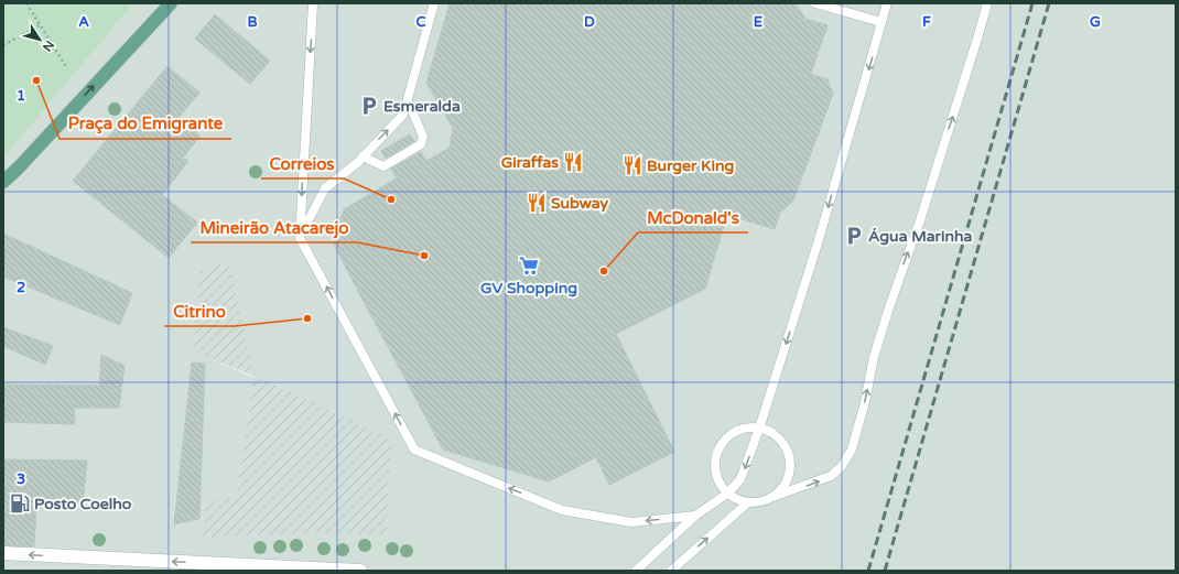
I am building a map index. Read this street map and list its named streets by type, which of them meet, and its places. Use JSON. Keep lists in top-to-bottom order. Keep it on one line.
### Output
{"places":{"other":["Praça do Emigrante","Correios","Mineirão Atacarejo","McDonald's","Citrino"],"parking":["Esmeralda","Água Marinha"],"restaurant":["Giraffas","Burger King","Subway"],"supermarket":["GV Shopping"],"fuel station":["Posto Coelho"]},"north":"bottom right","grid":{"columns":["A","B","C","D","E","F","G"],"rows":["1","2","3"]}}
